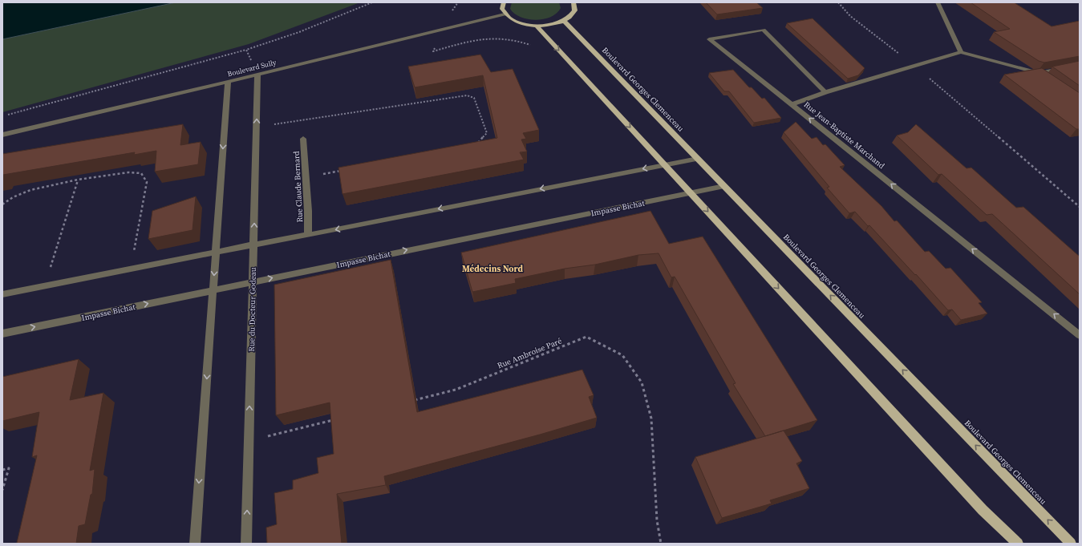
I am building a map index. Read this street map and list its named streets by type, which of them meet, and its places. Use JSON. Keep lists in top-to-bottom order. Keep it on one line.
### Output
{"streets":{"main road":["Boulevard Georges Clemenceau"],"street":["Boulevard Sully","Rue Jean-Baptiste Marchand","Rue Claude Bernard","Impasse Bichat","Rue du Docteur Godeau"],"path":["Rue Ambroise Paré"]},"crossings":[["Boulevard Sully","Rue du Docteur Godeau"],["Boulevard Georges Clemenceau","Impasse Bichat"],["Impasse Bichat","Rue du Docteur Godeau"]],"one_way":["Rue Jean-Baptiste Marchand"],"districts":["Médecins Nord"]}
